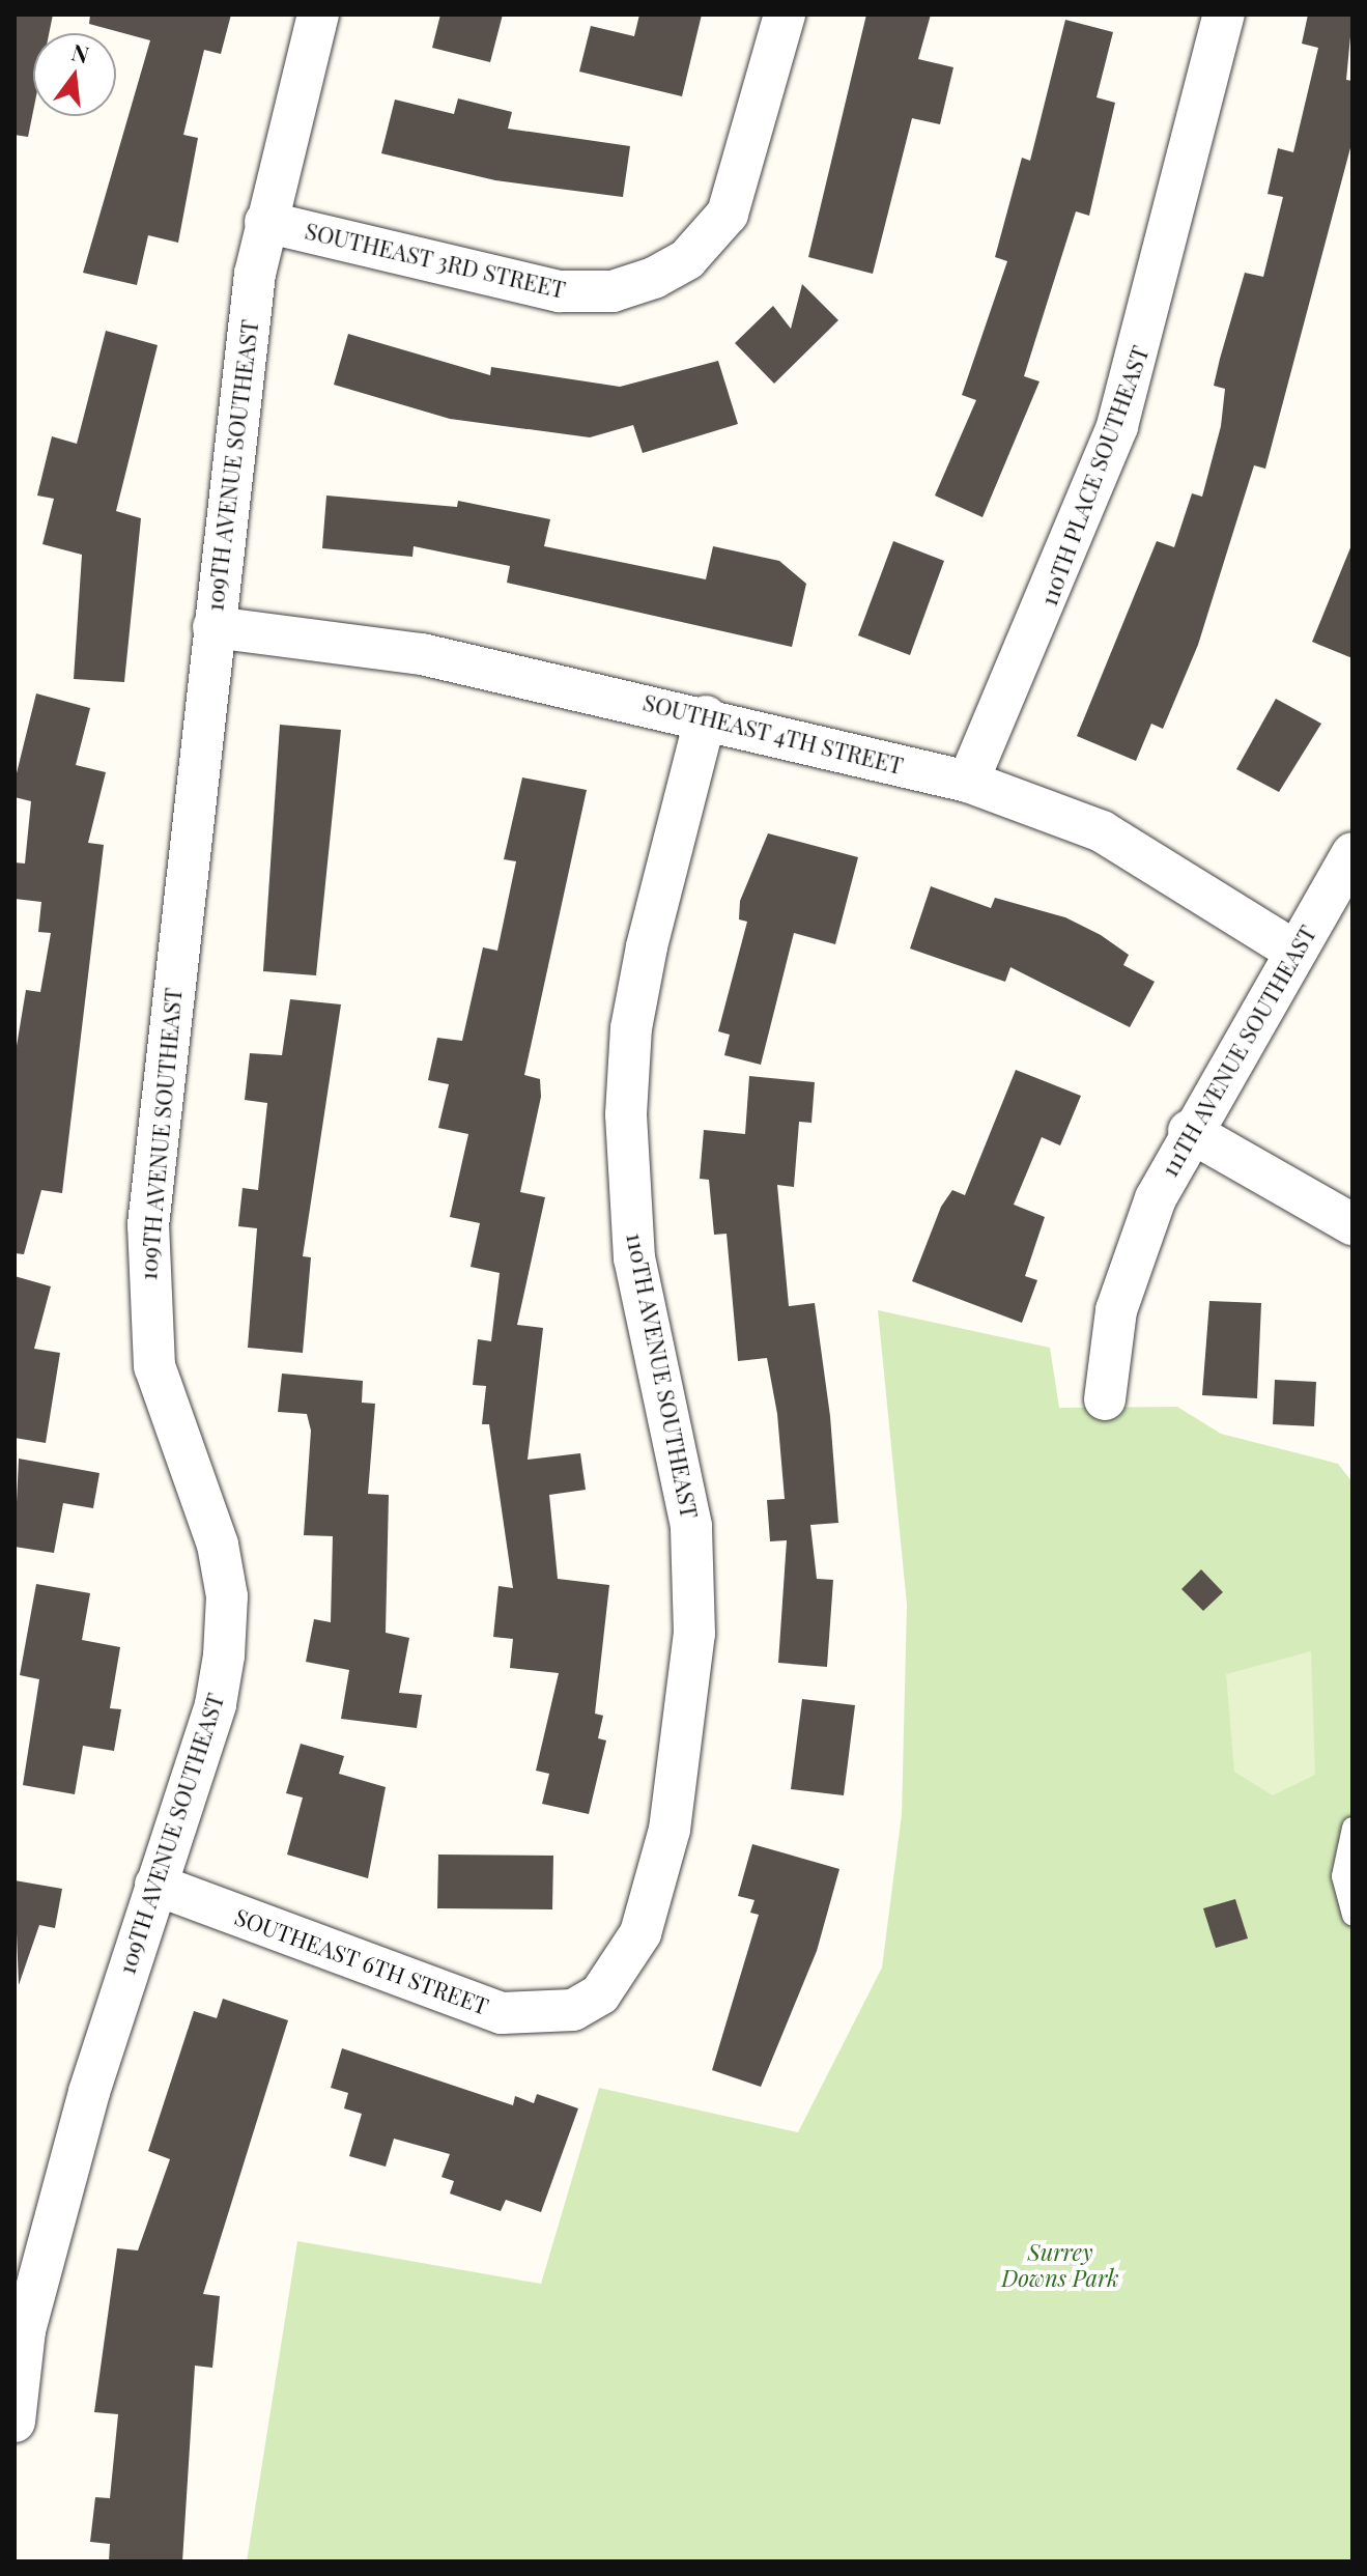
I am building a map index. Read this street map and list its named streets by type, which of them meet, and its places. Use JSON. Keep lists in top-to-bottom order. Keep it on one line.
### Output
{"streets":{"street":["SOUTHEAST 3RD STREET","109TH AVENUE SOUTHEAST","110TH PLACE SOUTHEAST","SOUTHEAST 4TH STREET","111TH AVENUE SOUTHEAST","110TH AVENUE SOUTHEAST","SOUTHEAST 6TH STREET"]},"crossings":[["SOUTHEAST 3RD STREET","109TH AVENUE SOUTHEAST"],["109TH AVENUE SOUTHEAST","SOUTHEAST 4TH STREET"],["109TH AVENUE SOUTHEAST","SOUTHEAST 6TH STREET"],["110TH PLACE SOUTHEAST","SOUTHEAST 4TH STREET"],["SOUTHEAST 4TH STREET","111TH AVENUE SOUTHEAST"],["SOUTHEAST 4TH STREET","110TH AVENUE SOUTHEAST"],["110TH AVENUE SOUTHEAST","SOUTHEAST 6TH STREET"]],"parks":["Surrey Downs Park"],"north":"top"}
